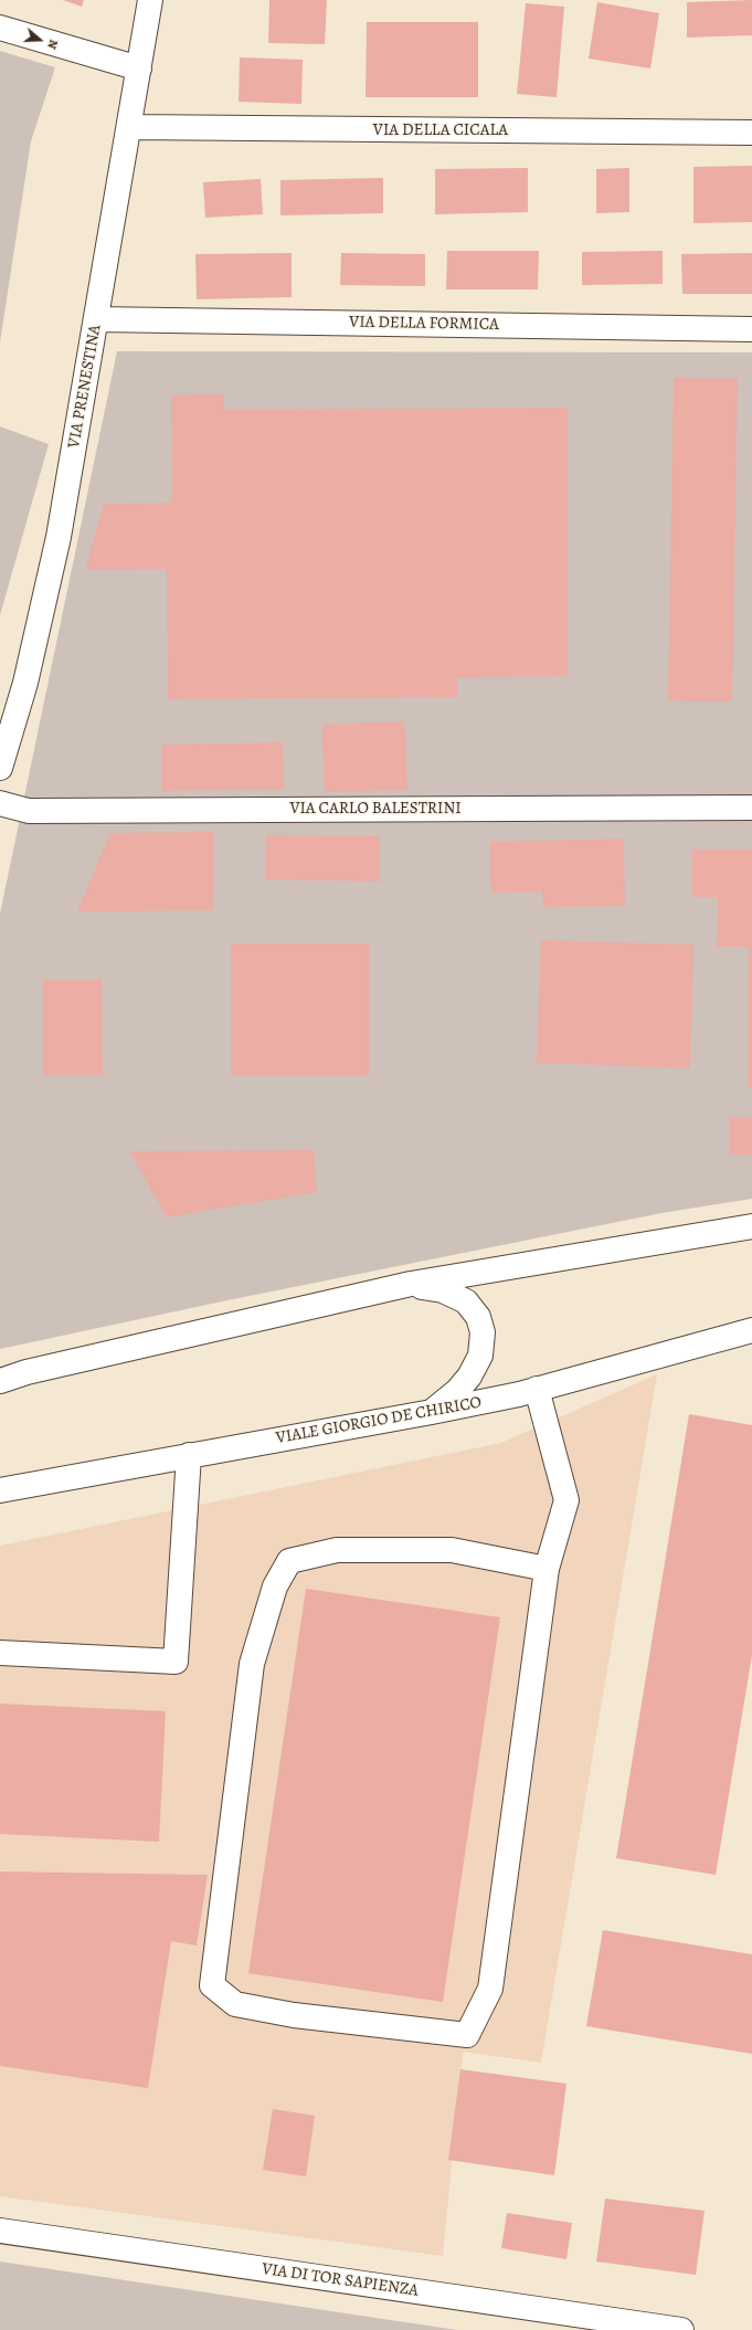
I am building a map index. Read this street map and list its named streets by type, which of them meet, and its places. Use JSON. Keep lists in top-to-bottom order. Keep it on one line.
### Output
{"streets":{"street":["VIA DELLA CICALA","VIA DELLA FORMICA","VIA PRENESTINA","VIA CARLO BALESTRINI","VIALE GIORGIO DE CHIRICO","VIA DI TOR SAPIENZA"]},"crossings":[["VIA DELLA CICALA","VIA PRENESTINA"],["VIA DELLA FORMICA","VIA PRENESTINA"]],"north":"right"}
